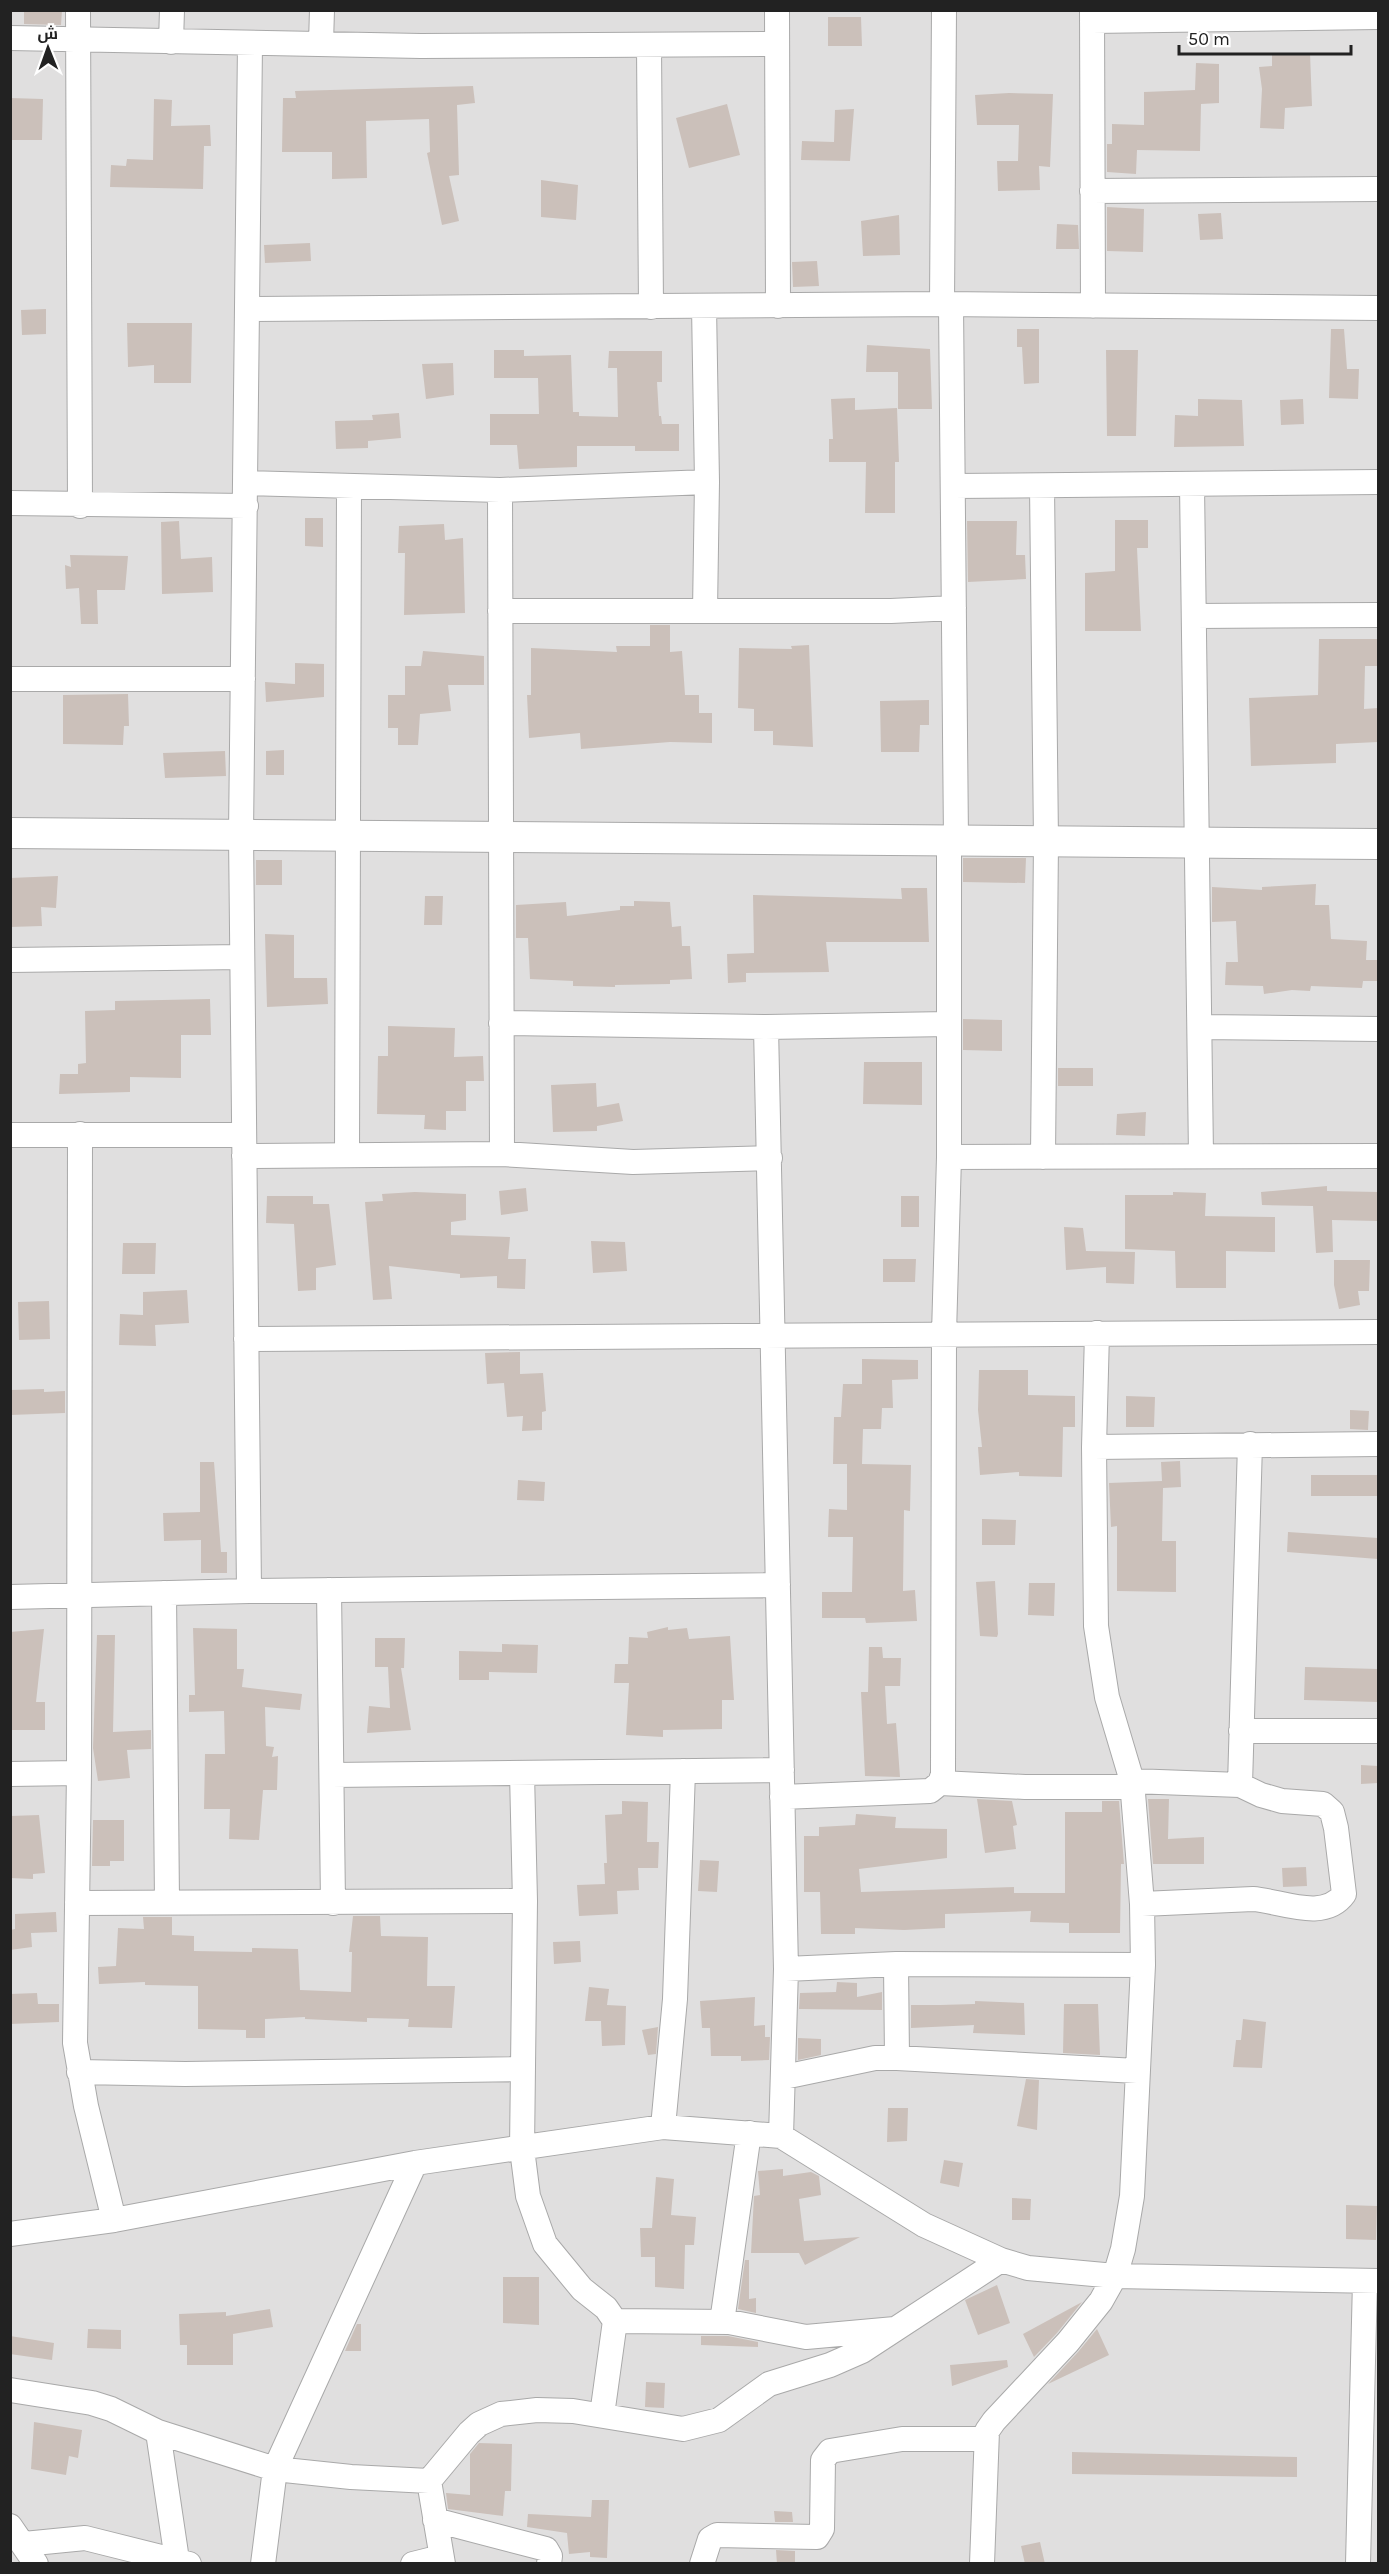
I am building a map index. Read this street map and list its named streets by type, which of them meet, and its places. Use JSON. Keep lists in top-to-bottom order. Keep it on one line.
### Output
{"scale_bar":"50 m","north":"top"}
